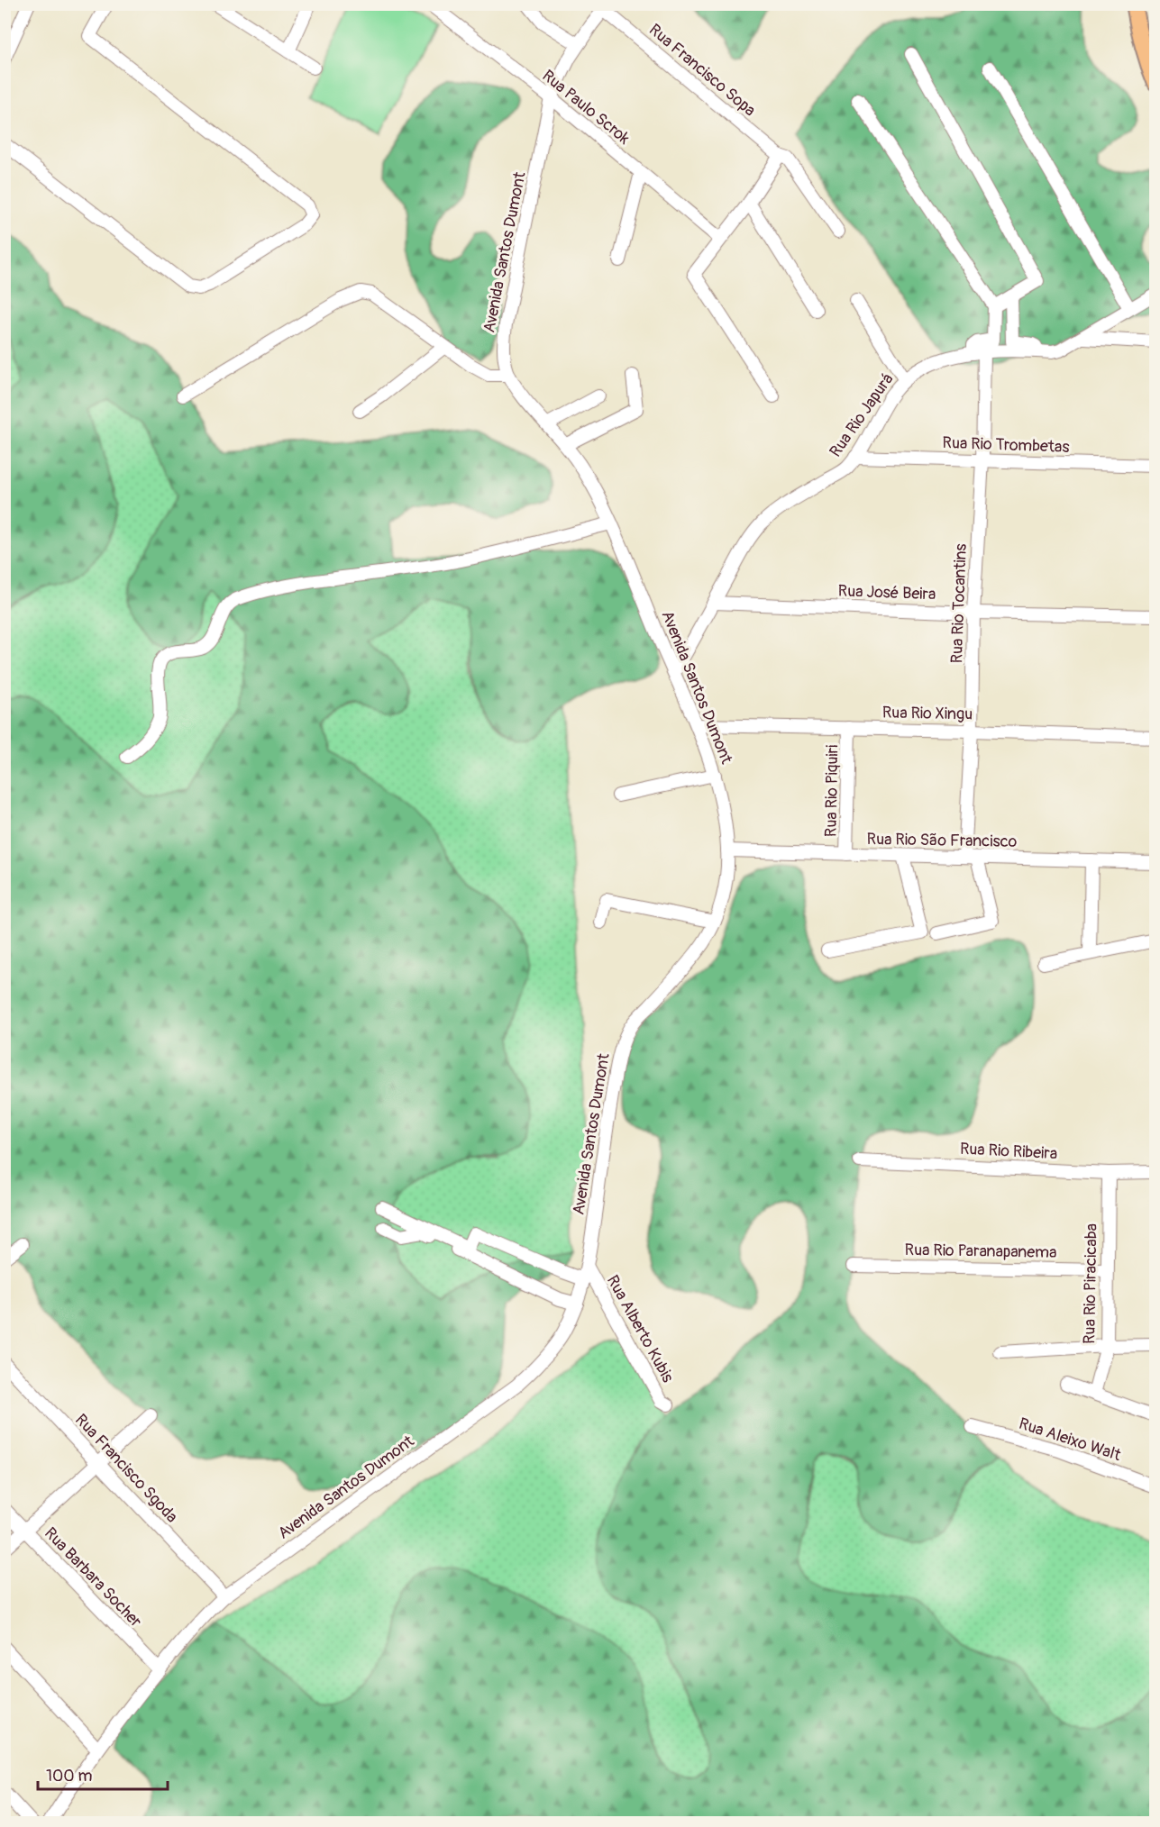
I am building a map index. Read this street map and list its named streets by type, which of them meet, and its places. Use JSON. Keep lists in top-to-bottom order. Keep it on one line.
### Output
{"streets":{"street":["Rua Francisco Sopa","Rua Paulo Scrok","Avenida Santos Dumont","Rua Rio Japurá","Rua Rio Trombetas","Rua José Beira","Rua Rio Tocantins","Rua Rio Xingu","Rua Rio Piquiri","Rua Rio São Francisco","Rua Rio Ribeira","Rua Rio Paranapanema","Rua Rio Piracicaba","Rua Alberto Kubis","Rua Aleixo Walt","Rua Francisco Sgoda","Rua Barbara Socher"]},"crossings":[["Rua Francisco Sopa","Avenida Santos Dumont"],["Rua Paulo Scrok","Avenida Santos Dumont"],["Avenida Santos Dumont","Rua Rio Japurá"],["Avenida Santos Dumont","Rua Rio Xingu"],["Avenida Santos Dumont","Rua Rio São Francisco"],["Avenida Santos Dumont","Rua Alberto Kubis"],["Avenida Santos Dumont","Rua Francisco Sgoda"],["Avenida Santos Dumont","Rua Barbara Socher"],["Rua Rio Japurá","Rua Rio Trombetas"],["Rua Rio Japurá","Rua José Beira"],["Rua Rio Japurá","Rua Rio Tocantins"],["Rua Rio Trombetas","Rua Rio Tocantins"],["Rua José Beira","Rua Rio Tocantins"],["Rua Rio Tocantins","Rua Rio Xingu"],["Rua Rio Tocantins","Rua Rio São Francisco"],["Rua Rio Xingu","Rua Rio Piquiri"],["Rua Rio Piquiri","Rua Rio São Francisco"],["Rua Rio Ribeira","Rua Rio Piracicaba"],["Rua Rio Paranapanema","Rua Rio Piracicaba"]],"scale_bar":"100 m"}
